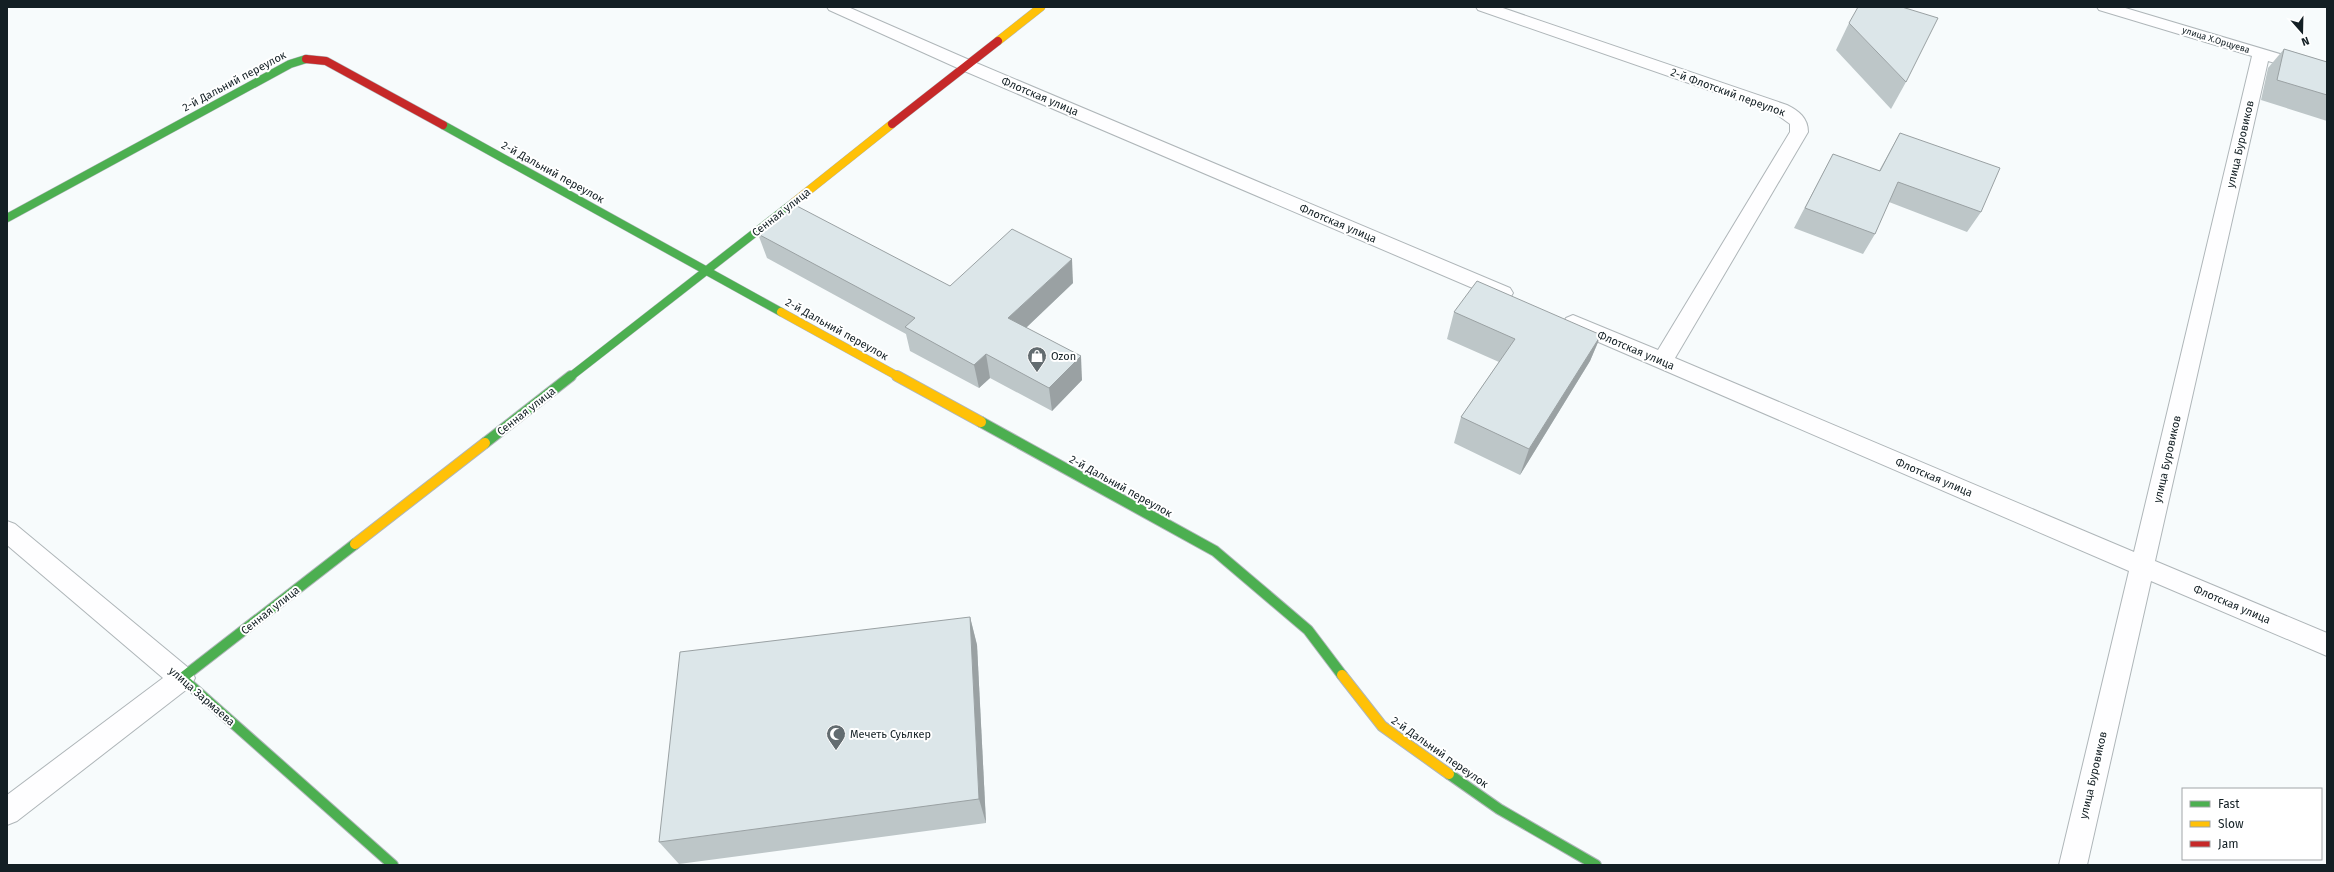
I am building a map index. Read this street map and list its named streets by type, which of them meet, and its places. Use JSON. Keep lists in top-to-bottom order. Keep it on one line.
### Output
{"streets":{"street":["улица Х.Орцуева","2-й Дальний переулок","2-й Флотский переулок","Флотская улица","улица Буровиков","Сенная улица","улица Зармаева"]},"crossings":[["улица Х.Орцуева","улица Буровиков"],["2-й Дальний переулок","Сенная улица"],["2-й Флотский переулок","Флотская улица"],["Флотская улица","улица Буровиков"],["Флотская улица","Сенная улица"],["Сенная улица","улица Зармаева"]],"places":{"shop":["Ozon"],"mosque":["Мечеть Суьлкер"]},"legend":["Fast","Slow","Jam"],"north":"bottom"}
